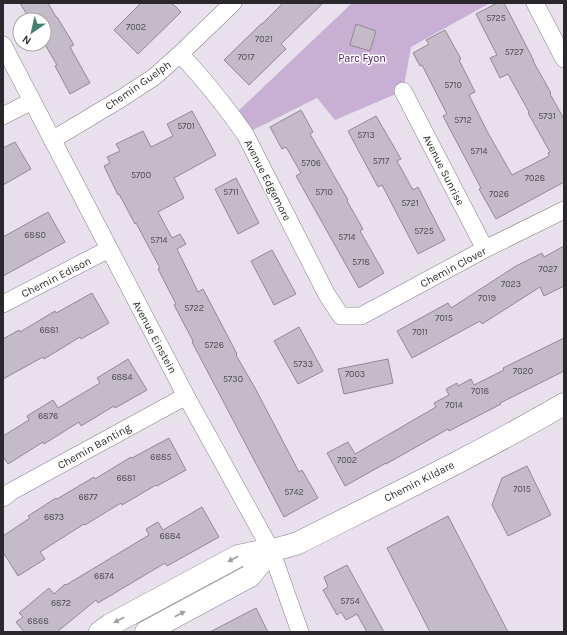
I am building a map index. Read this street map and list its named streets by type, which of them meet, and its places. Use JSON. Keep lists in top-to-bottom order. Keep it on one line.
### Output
{"streets":{"street":["Chemin Guelph","Avenue Sunrise","Avenue Edgemore","Chemin Clover","Chemin Edison","Avenue Einstein","Chemin Banting","Chemin Kildare"]},"crossings":[["Chemin Guelph","Avenue Edgemore"],["Chemin Guelph","Avenue Einstein"],["Avenue Sunrise","Chemin Clover"],["Avenue Edgemore","Chemin Clover"],["Chemin Edison","Avenue Einstein"],["Avenue Einstein","Chemin Banting"],["Avenue Einstein","Chemin Kildare"]],"parks":["Parc Fyon"],"house_numbers":["5725","7002","7021","5727","7017","5710","5731","5712","5701","5713","5714","5717","5706","5700","7028","5711","5710","7026","5721","5725","6880","5714","5714","5718","7027","7023","7019","5722","7015","6881","7011","5726","5733","7020","7003","6884","5730","7018","7014","6876","6885","7002","6881","7015","5742","6877","6873","6884","6874","5754","6872","6868"],"north":"bottom left"}
